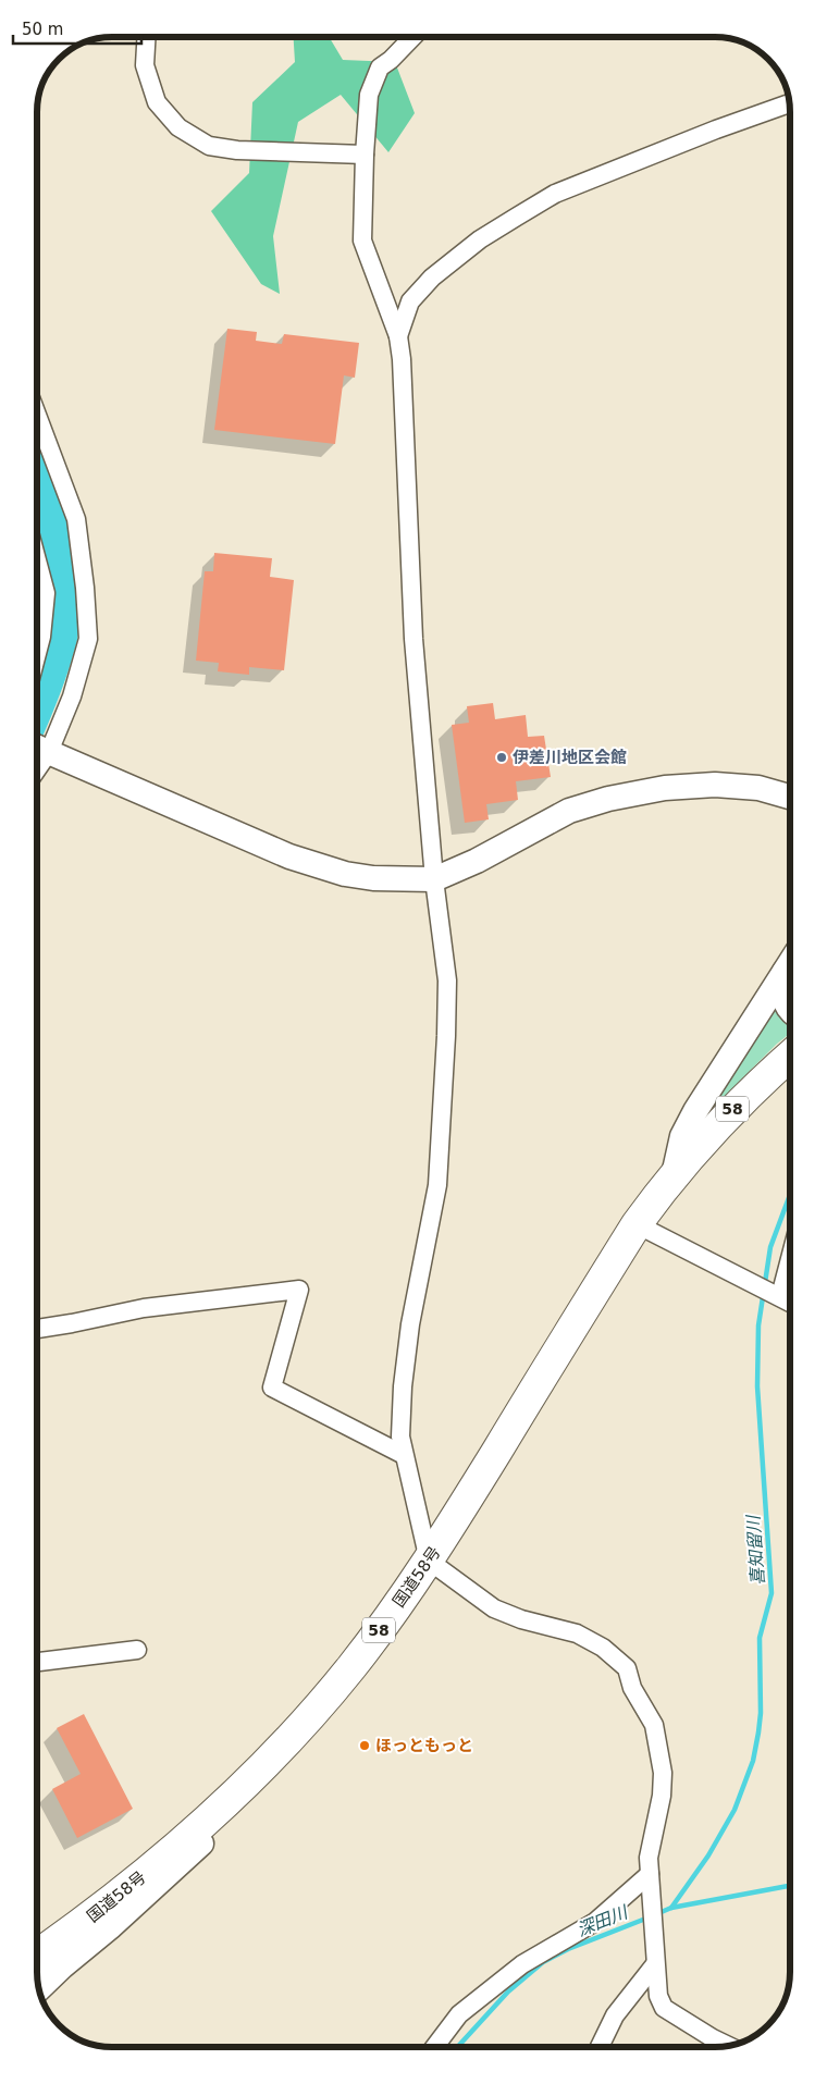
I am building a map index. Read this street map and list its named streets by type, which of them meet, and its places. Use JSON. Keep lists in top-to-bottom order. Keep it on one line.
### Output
{"streets":{"highway":["58","国道58号"]},"crossings":[["58","国道58号"]],"water":["喜知留川","深田川"],"places":["伊差川地区会館","ほっともっと"],"scale_bar":"50 m"}
